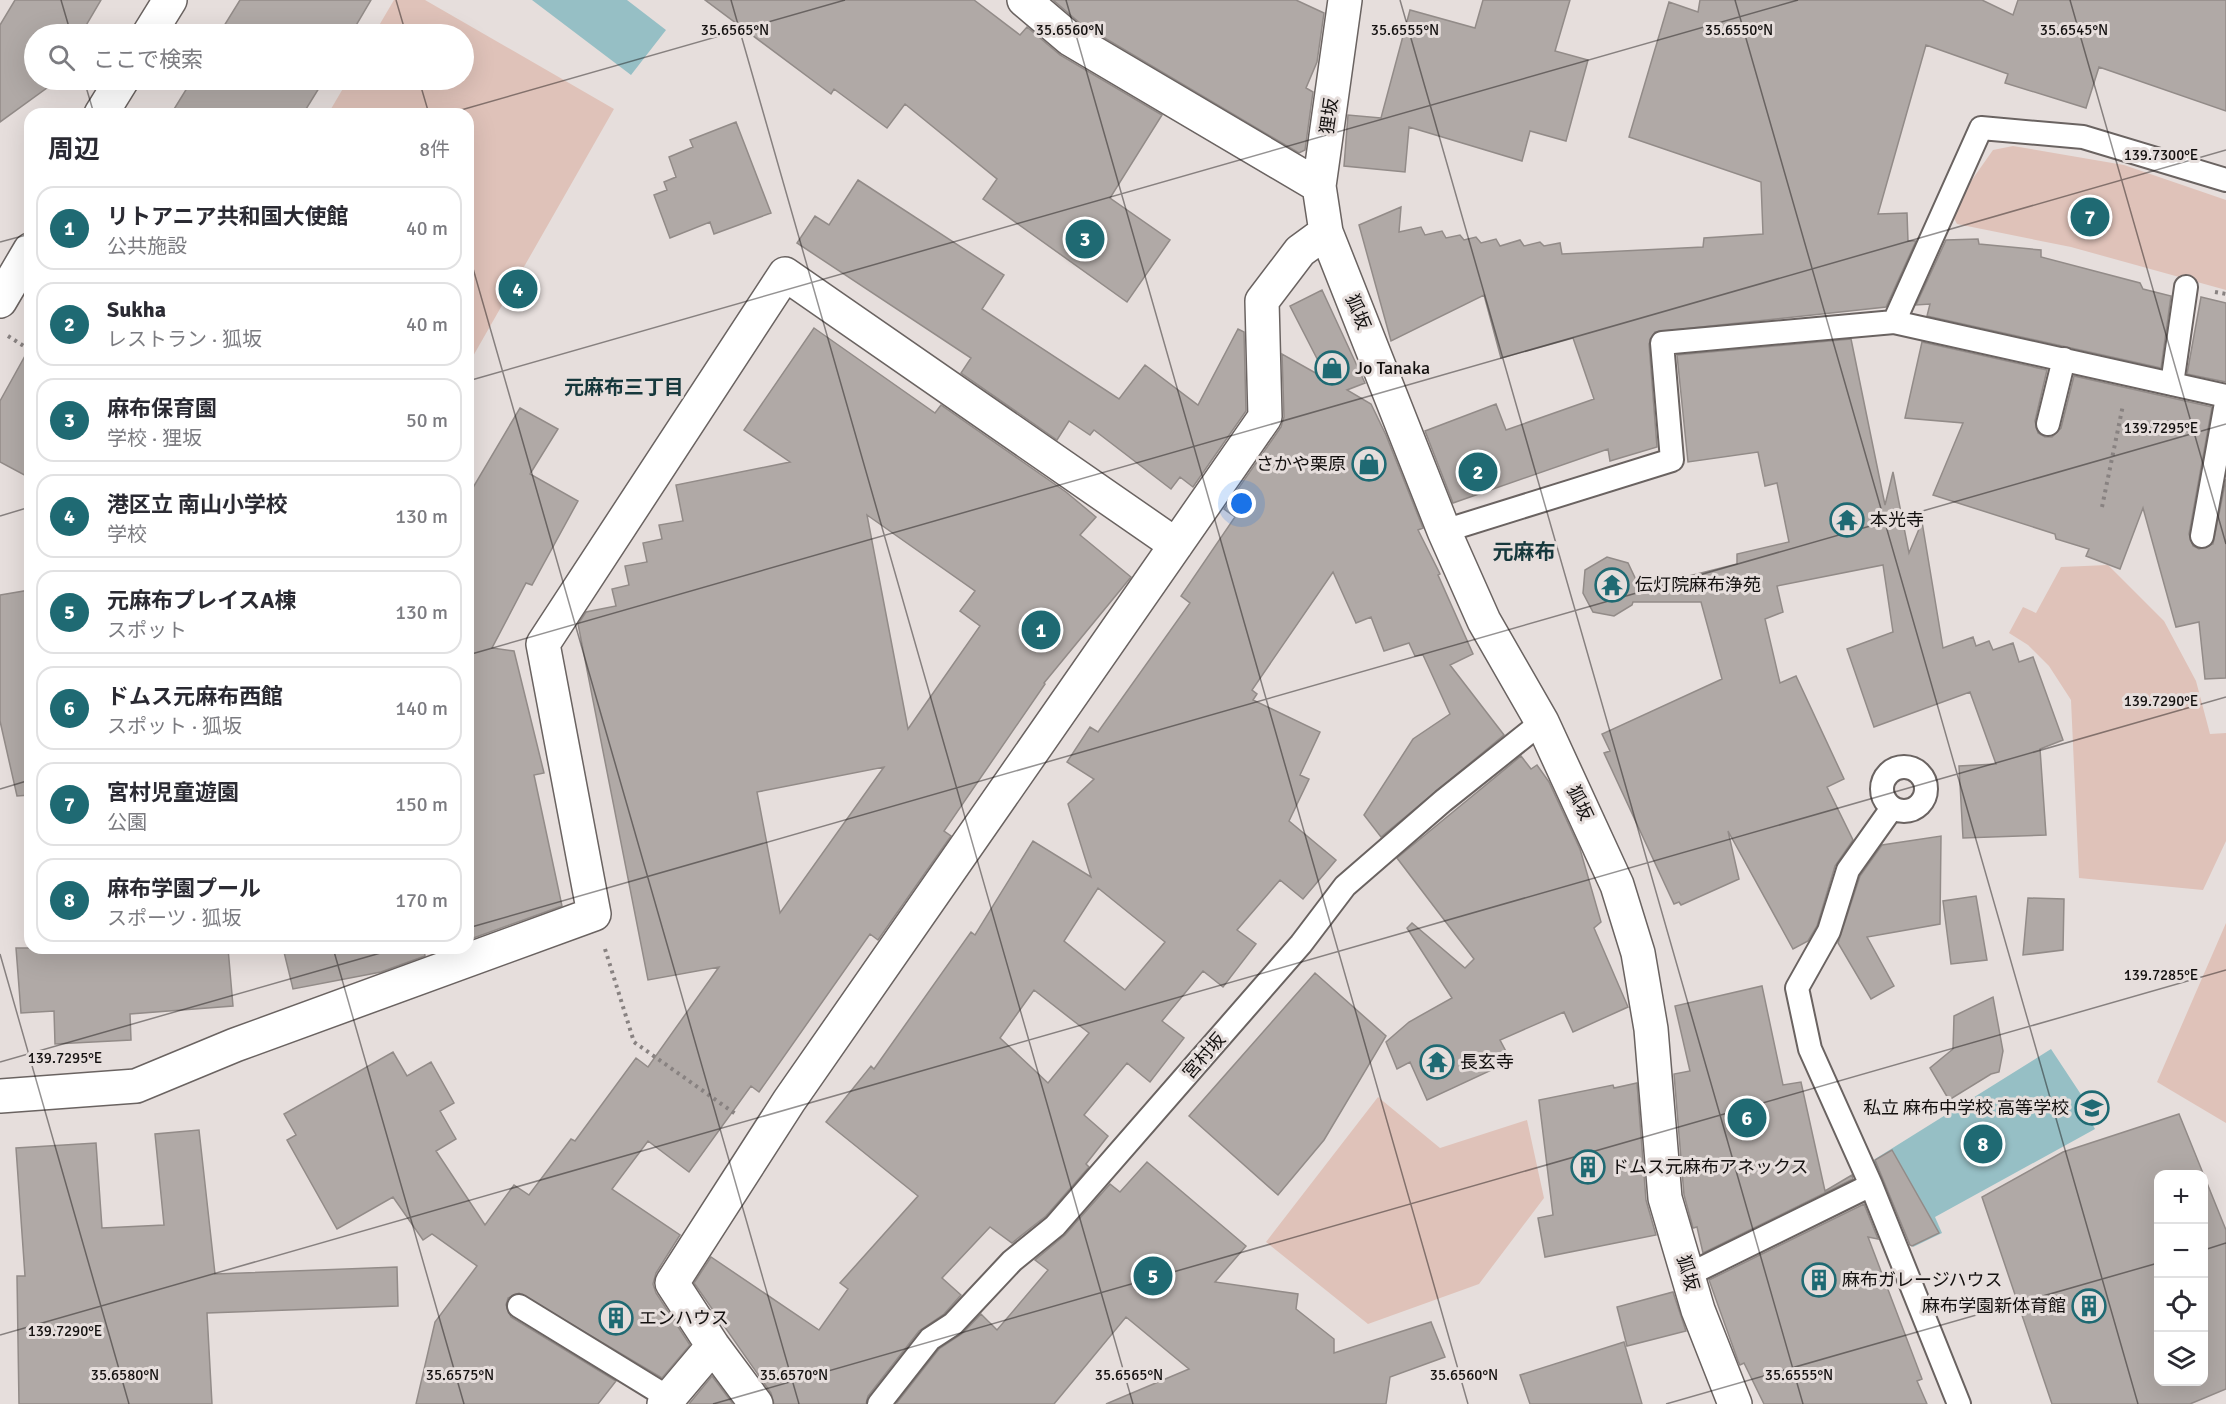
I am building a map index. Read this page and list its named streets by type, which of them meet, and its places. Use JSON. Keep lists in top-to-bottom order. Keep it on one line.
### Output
{"streets":{"street":["狸坂","狐坂"],"lane":["宮村坂"]},"crossings":[["狸坂","狐坂"],["狐坂","宮村坂"]],"districts":["元麻布三丁目","元麻布"],"places":{"shop":["Jo Tanaka","さかや栗原"],"temple":["本光寺","伝灯院麻布浄苑","長玄寺"],"school or university":["私立 麻布中学校 高等学校"],"building":["ドムス元麻布アネックス","麻布ガレージハウス","麻布学園新体育館","エンハウス"]},"page":{"search":"ここで検索","heading":["周辺","8件"],"list":[{"mark":"1","name":"リトアニア共和国大使館","note":"公共施設","value":"40 m"},{"mark":"2","name":"Sukha","note":"レストラン · 狐坂","value":"40 m"},{"mark":"3","name":"麻布保育園","note":"学校 · 狸坂","value":"50 m"},{"mark":"4","name":"港区立 南山小学校","note":"学校","value":"130 m"},{"mark":"5","name":"元麻布プレイスA棟","note":"スポット","value":"130 m"},{"mark":"6","name":"ドムス元麻布西館","note":"スポット · 狐坂","value":"140 m"},{"mark":"7","name":"宮村児童遊園","note":"公園","value":"150 m"},{"mark":"8","name":"麻布学園プール","note":"スポーツ · 狐坂","value":"170 m"}],"pins":["7","3","4","2","1","6","8","5"],"map_buttons":["+","−"]},"coordinates":["35.6565°N","35.6560°N","35.6555°N","35.6550°N","35.6545°N","139.7300°E","139.7295°E","139.7290°E","139.7285°E","35.6580°N","35.6575°N","35.6570°N"]}
